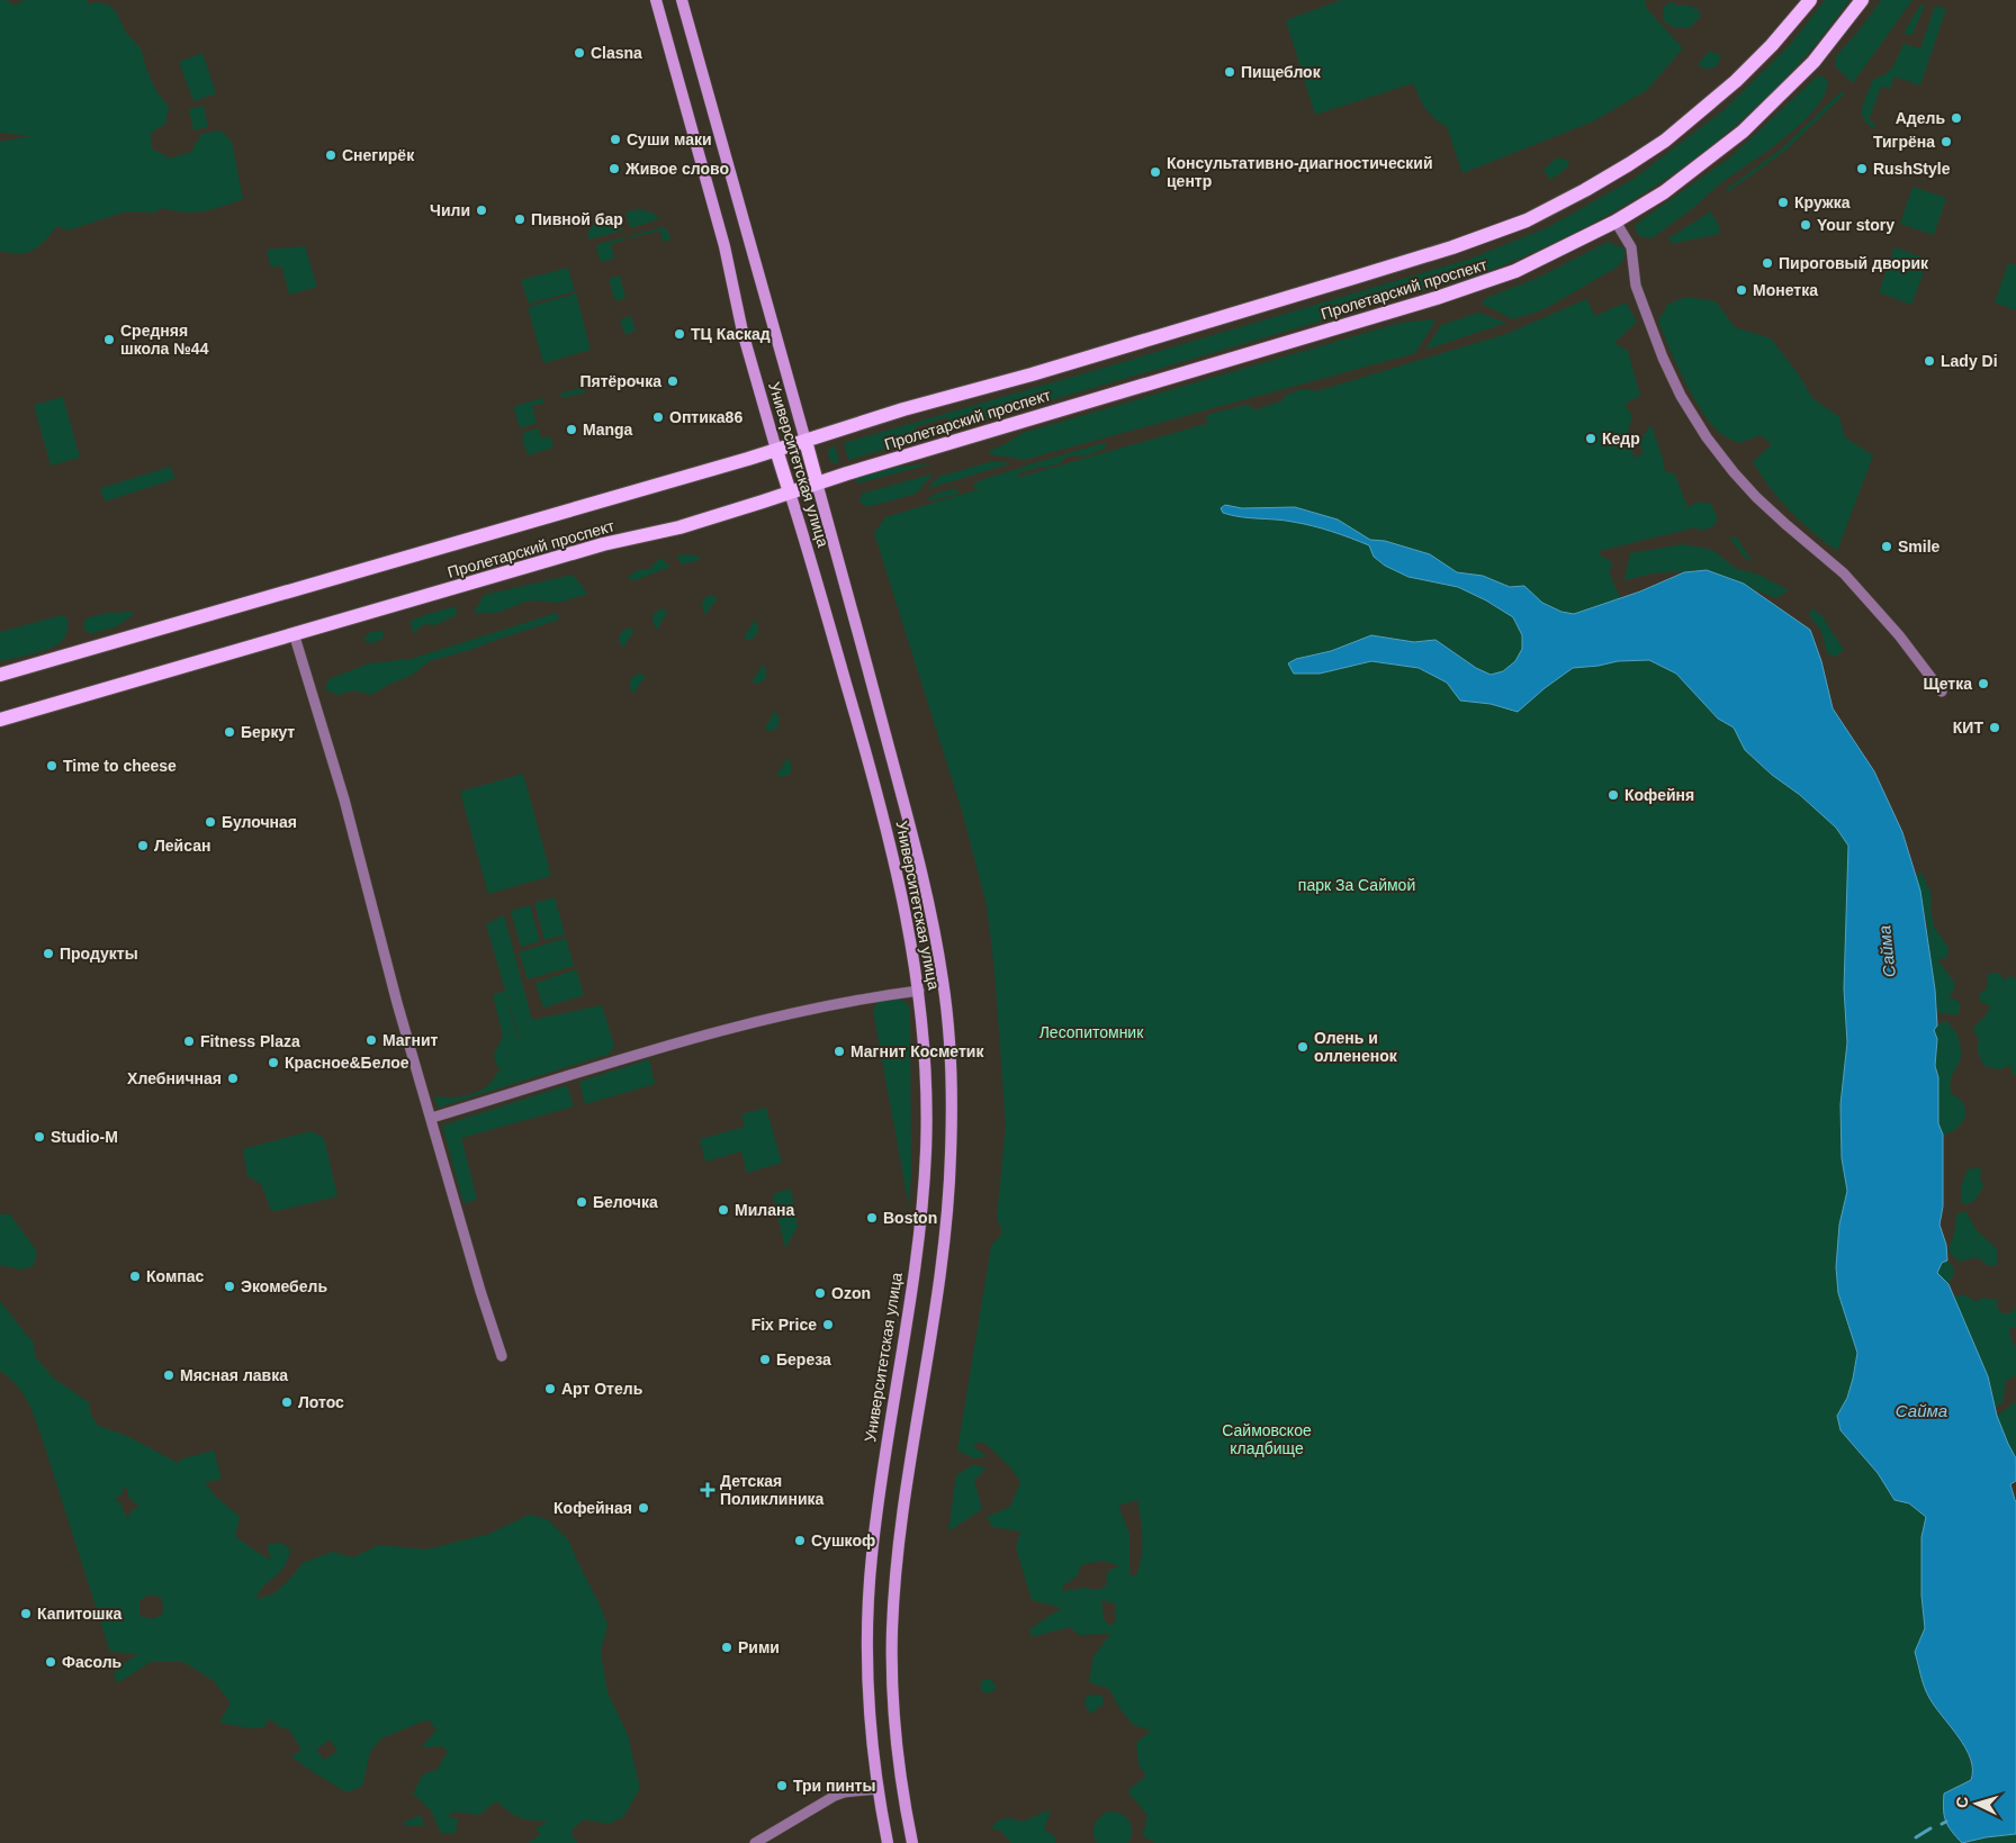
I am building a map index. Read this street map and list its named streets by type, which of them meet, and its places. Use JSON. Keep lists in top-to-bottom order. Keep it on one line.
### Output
{"streets":{"main road":["Пролетарский проспект","Университетская улица"]},"crossings":[["Пролетарский проспект","Университетская улица"]],"water":["Сайма"],"parks":["парк За Саймой","Лесопитомник","Саймовское кладбище"],"places":{"other":["Clasna","Пищеблок","Адель","Суши маки","Тигрёна","Снегирёк","Живое слово","RushStyle","Консультативно-диагностический центр","Кружка","Чили","Пивной бар","Your story","Пироговый дворик","Монетка","ТЦ Каскад","Средняя школа №44","Lady Di","Пятёрочка","Оптика86","Manga","Кедр","Smile","Щетка","КИТ","Беркут","Time to cheese","Кофейня","Булочная","Лейсан","Продукты","Магнит","Fitness Plaza","Олень и оллененок","Магнит Косметик","Красное&Белое","Хлебничная","Studio-M","Белочка","Милана","Boston","Компас","Экомебель","Ozon","Fix Price","Береза","Мясная лавка","Арт Отель","Лотос","Кофейная","Сушкоф","Капитошка","Рими","Фасоль","Три пинты"],"health":["Детская Поликлиника"]},"north":"left"}
